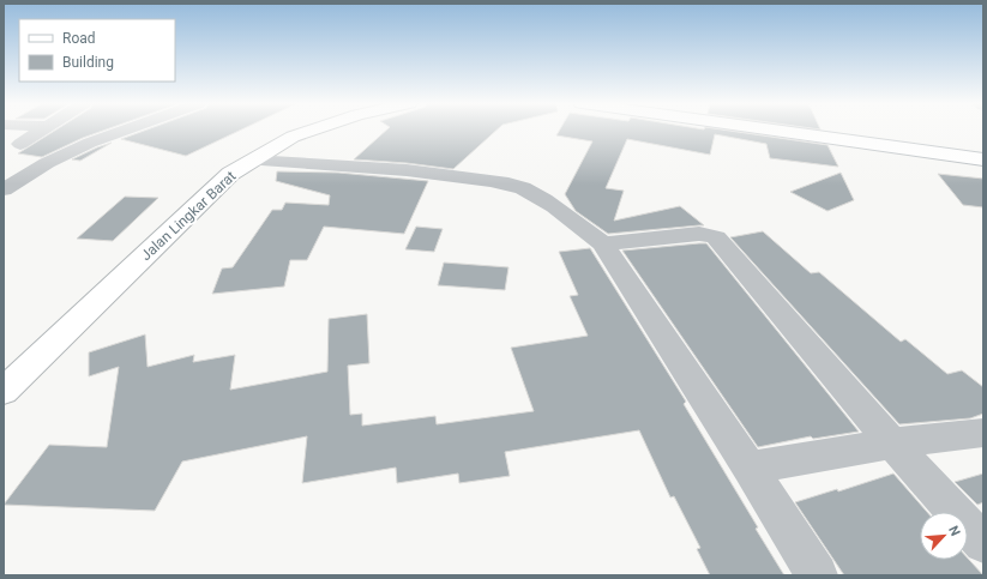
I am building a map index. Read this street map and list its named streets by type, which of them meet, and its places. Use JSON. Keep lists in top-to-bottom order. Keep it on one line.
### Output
{"streets":{"main road":["Jalan Lingkar Barat"]},"legend":["Road","Building"],"north":"top right"}
